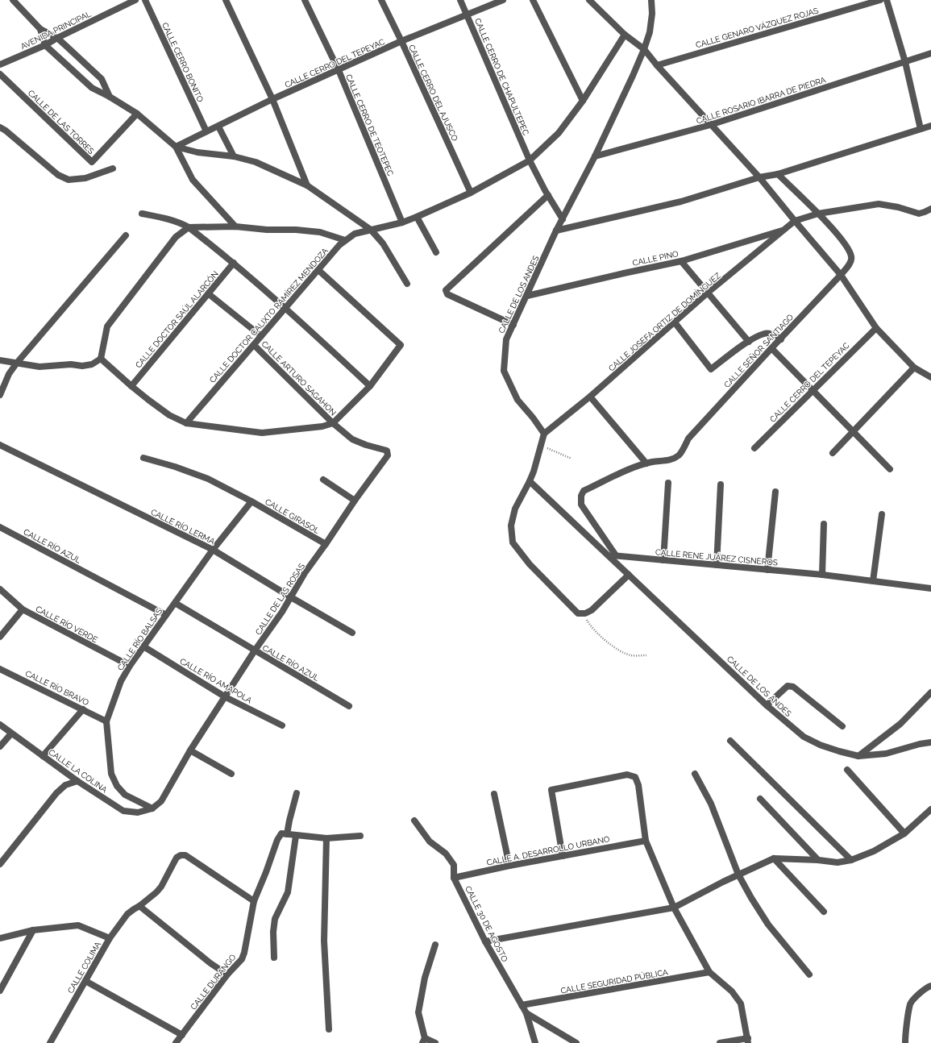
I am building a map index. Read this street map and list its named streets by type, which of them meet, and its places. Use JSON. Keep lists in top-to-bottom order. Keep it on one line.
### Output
{"streets":{"street":["CALLE GENARO VÁZQUEZ ROJAS","AVENIDA PRINCIPAL","CALLE CERRO BONITO","CALLE CERRO DEL TEPEYAC","CALLE CERRO DE CHAPULTEPEC","CALLE CERRO DEL AJUSCO","CALLE ROSARIO IBARRA DE PIEDRA","CALLE DE LAS TORRES","CALLE CERRO DE TEOTEPEC","CALLE PINO","CALLE DE LOS ANDES","CALLE DOCTOR CALIXTO RAMÍREZ MENDOZA","CALLE DOCTOR SAÚL ALARCÓN","CALLE JOSEFA ORTIZ DE DOMÍNGUEZ","CALLE SEÑOR SANTIAGO","CALLE ARTURO SAGAHON","CALLE GIRASOL","CALLE RÍO LERMA","CALLE RÍO AZUL","CALLE RENE JUÁREZ CISNEROS","CALLE DE LAS ROSAS","CALLE RÍO VERDE","CALLE RÍO BALSAS","CALLE RÍO AMAPOLA","CALLE RÍO BRAVO","CALLE LA COLINA","CALLE A. DESARROLLO URBANO","CALLE 30 DE AGOSTO","CALLE COLIMA","CALLE SEGURIDAD PÚBLICA","CALLE DURANGO"]},"crossings":[["CALLE CERRO BONITO","CALLE CERRO DEL TEPEYAC"],["CALLE CERRO DEL TEPEYAC","CALLE CERRO DE CHAPULTEPEC"],["CALLE CERRO DEL TEPEYAC","CALLE CERRO DEL AJUSCO"],["CALLE CERRO DEL TEPEYAC","CALLE CERRO DE TEOTEPEC"],["CALLE CERRO DE CHAPULTEPEC","CALLE DE LOS ANDES"],["CALLE CERRO DE CHAPULTEPEC","CALLE DOCTOR CALIXTO RAMÍREZ MENDOZA"],["CALLE CERRO DEL AJUSCO","CALLE DOCTOR CALIXTO RAMÍREZ MENDOZA"],["CALLE ROSARIO IBARRA DE PIEDRA","CALLE DE LOS ANDES"],["CALLE CERRO DE TEOTEPEC","CALLE DOCTOR CALIXTO RAMÍREZ MENDOZA"],["CALLE PINO","CALLE DE LOS ANDES"],["CALLE PINO","CALLE JOSEFA ORTIZ DE DOMÍNGUEZ"],["CALLE DE LOS ANDES","CALLE JOSEFA ORTIZ DE DOMÍNGUEZ"],["CALLE DE LOS ANDES","CALLE RENE JUÁREZ CISNEROS"],["CALLE DOCTOR CALIXTO RAMÍREZ MENDOZA","CALLE ARTURO SAGAHON"],["CALLE DOCTOR SAÚL ALARCÓN","CALLE ARTURO SAGAHON"],["CALLE SEÑOR SANTIAGO","CALLE RENE JUÁREZ CISNEROS"],["CALLE ARTURO SAGAHON","CALLE DE LAS ROSAS"],["CALLE GIRASOL","CALLE DE LAS ROSAS"],["CALLE GIRASOL","CALLE RÍO BALSAS"],["CALLE RÍO LERMA","CALLE DE LAS ROSAS"],["CALLE RÍO LERMA","CALLE RÍO BALSAS"],["CALLE RÍO AZUL","CALLE DE LAS ROSAS"],["CALLE RÍO AZUL","CALLE RÍO BALSAS"],["CALLE DE LAS ROSAS","CALLE RÍO BALSAS"],["CALLE DE LAS ROSAS","CALLE RÍO AMAPOLA"],["CALLE DE LAS ROSAS","CALLE LA COLINA"],["CALLE RÍO VERDE","CALLE RÍO BALSAS"],["CALLE RÍO BALSAS","CALLE RÍO AMAPOLA"],["CALLE RÍO BALSAS","CALLE RÍO BRAVO"],["CALLE RÍO BALSAS","CALLE LA COLINA"],["CALLE A. DESARROLLO URBANO","CALLE 30 DE AGOSTO"],["CALLE 30 DE AGOSTO","CALLE SEGURIDAD PÚBLICA"],["CALLE COLIMA","CALLE DURANGO"]]}
